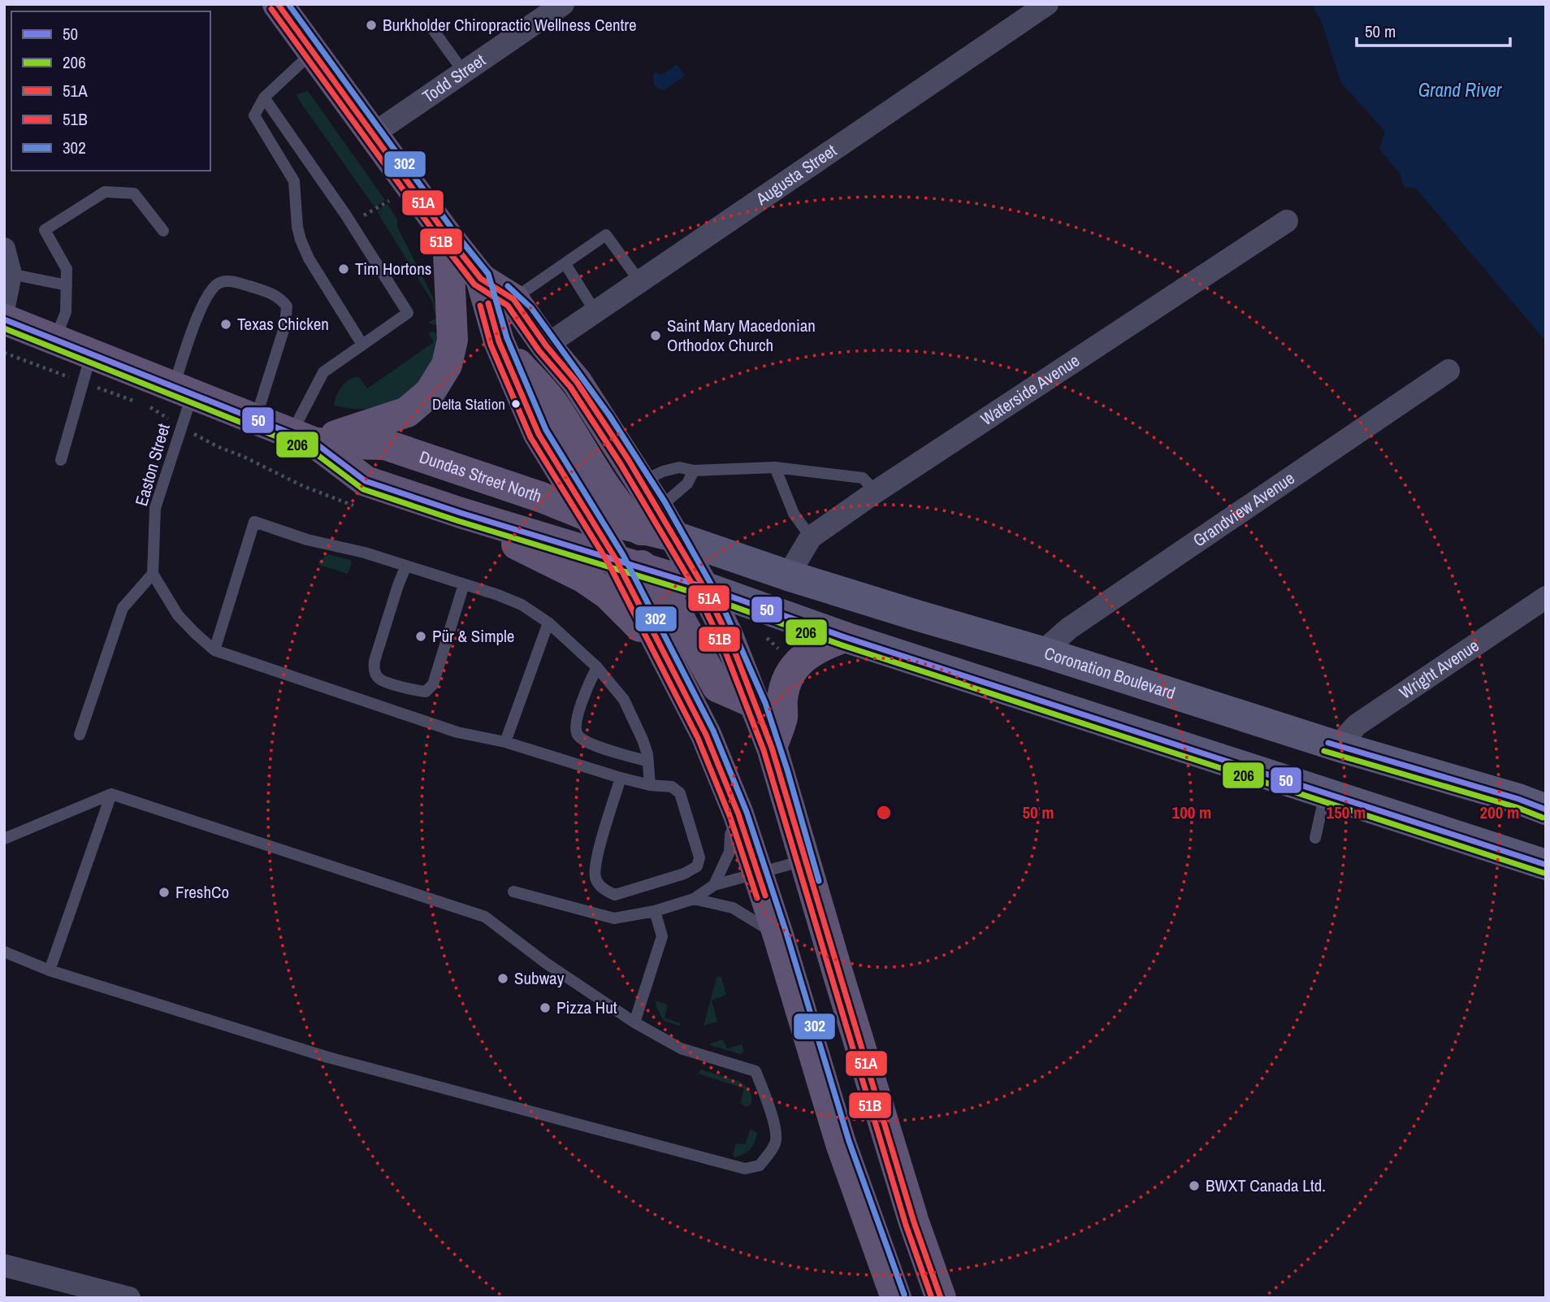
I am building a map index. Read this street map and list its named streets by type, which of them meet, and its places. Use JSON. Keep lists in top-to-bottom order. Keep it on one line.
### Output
{"streets":{"main road":["Dundas Street North","Coronation Boulevard"],"street":["Todd Street","Augusta Street","Waterside Avenue","Grandview Avenue","Wright Avenue"],"lane":["Easton Street"]},"crossings":[["Waterside Avenue","Coronation Boulevard"],["Easton Street","Dundas Street North"],["Dundas Street North","Coronation Boulevard"],["Grandview Avenue","Coronation Boulevard"],["Wright Avenue","Coronation Boulevard"]],"water":["Grand River"],"places":["Burkholder Chiropractic Wellness Centre","Tim Hortons","Texas Chicken","Saint Mary Macedonian Orthodox Church","Delta Station","Pür & Simple","FreshCo","Subway","Pizza Hut","BWXT Canada Ltd."],"lines":["transit line 51A","transit line 302","transit line 51B","transit line 50","transit line 206"],"legend":["50","206","51A","51B","302"],"scale_bar":"50 m","rings":["50 m","100 m","150 m","200 m"]}
